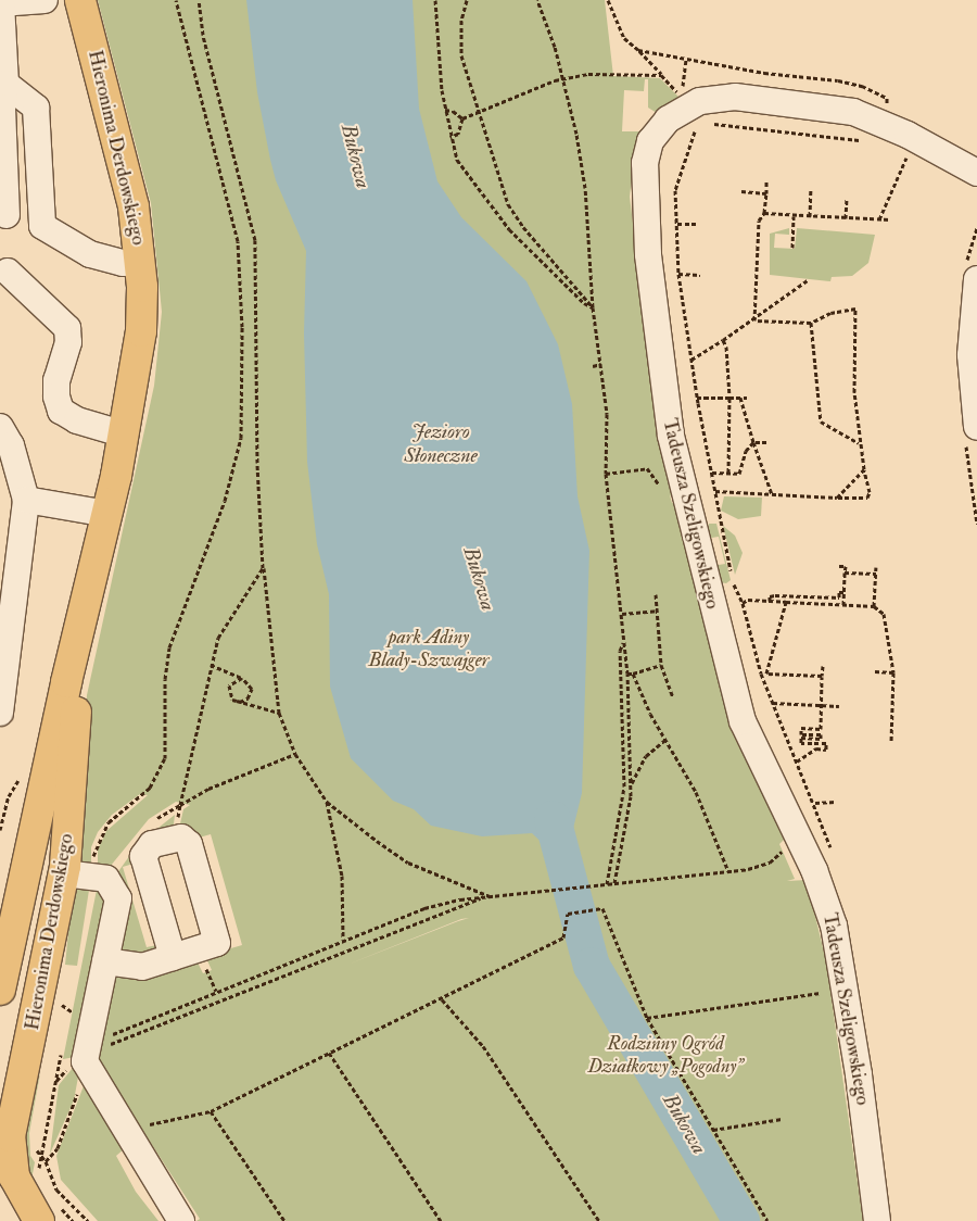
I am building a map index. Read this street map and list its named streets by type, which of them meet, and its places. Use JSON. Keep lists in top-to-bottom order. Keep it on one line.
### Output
{"streets":{"main road":["Hieronima Derdowskiego"],"street":["Tadeusza Szeligowskiego"]},"water":["Bukowa","Jezioro Słoneczne"],"parks":["park Adiny Blady-Szwajger","Rodzinny Ogród Działkowy „Pogodny”"]}
